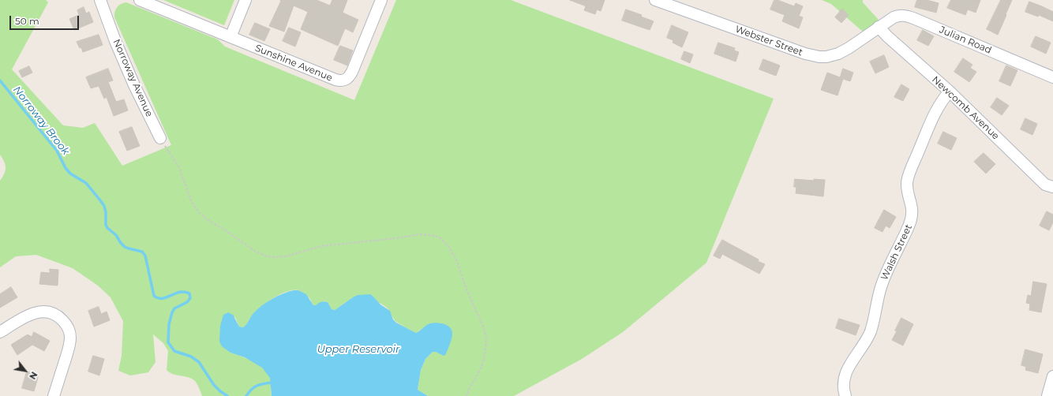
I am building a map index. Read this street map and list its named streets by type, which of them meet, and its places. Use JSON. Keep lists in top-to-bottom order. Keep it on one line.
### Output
{"streets":{"street":["Julian Road","Webster Street","Sunshine Avenue","Norroway Avenue","Newcomb Avenue","Walsh Street"]},"crossings":[["Julian Road","Webster Street"],["Julian Road","Newcomb Avenue"],["Webster Street","Newcomb Avenue"],["Newcomb Avenue","Walsh Street"]],"water":["Norroway Brook","Upper Reservoir"],"scale_bar":"50 m","north":"bottom right"}
